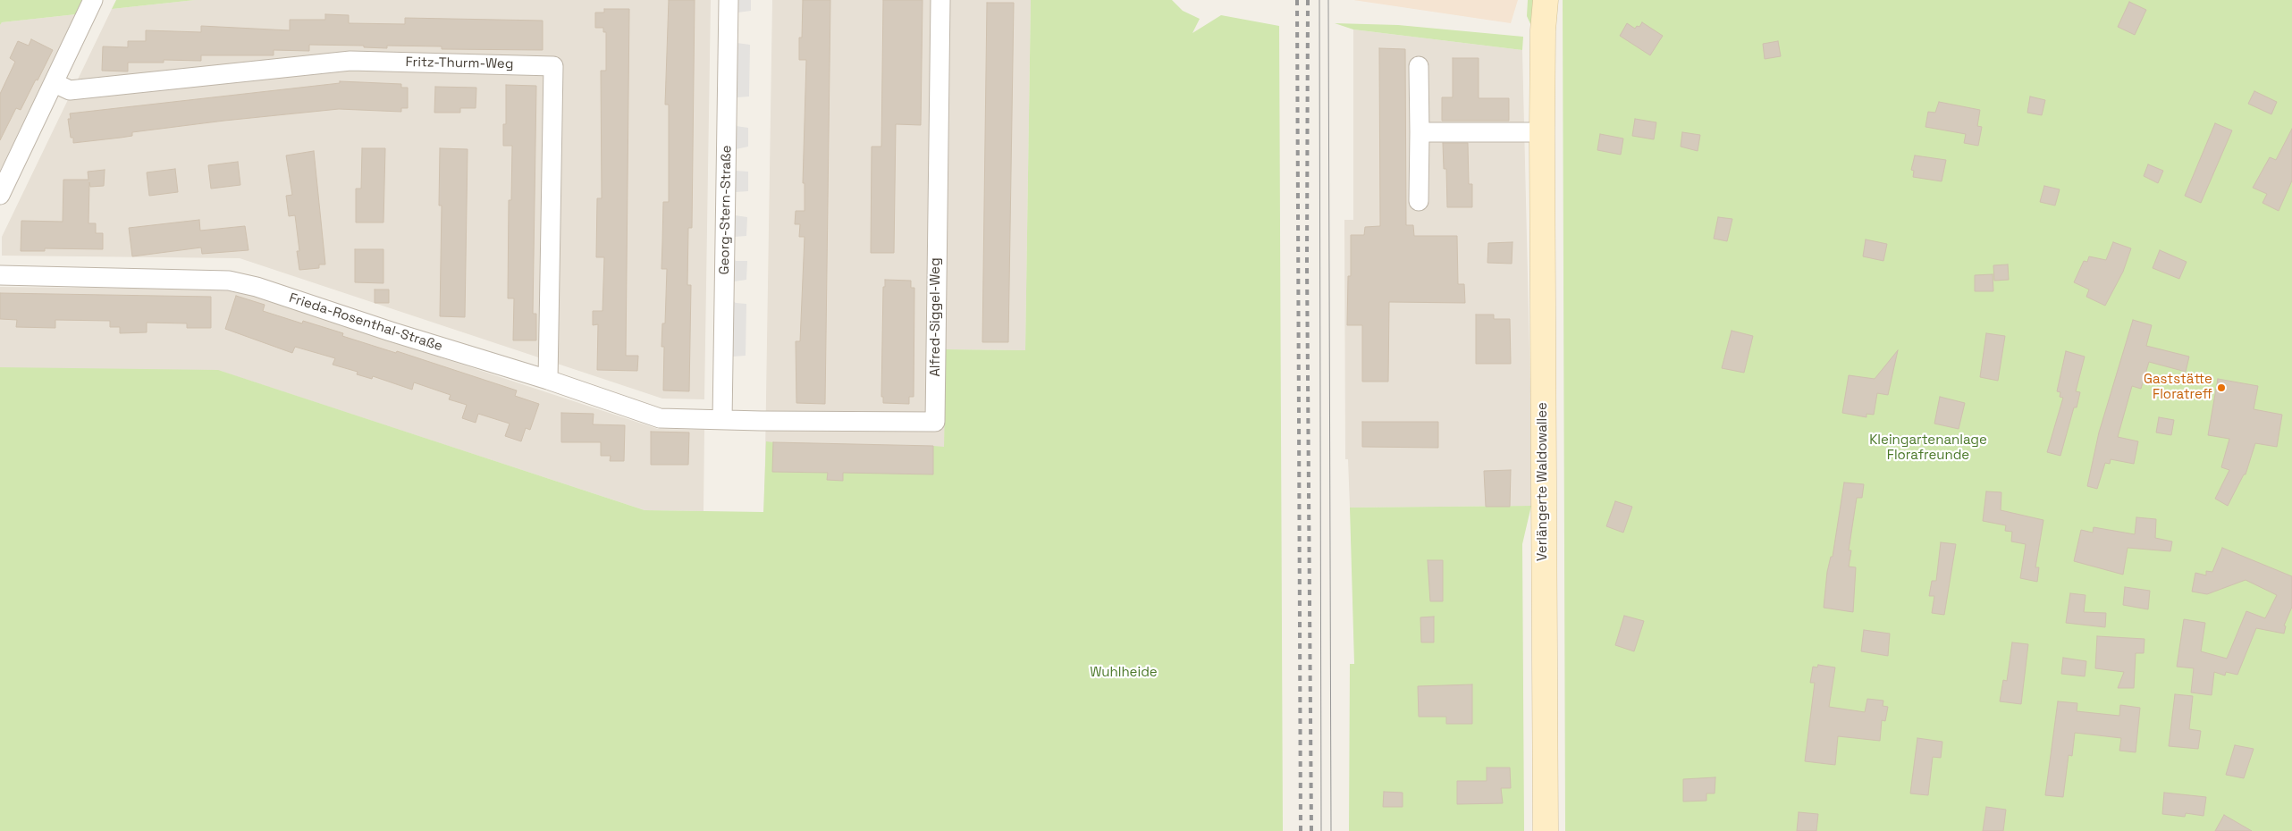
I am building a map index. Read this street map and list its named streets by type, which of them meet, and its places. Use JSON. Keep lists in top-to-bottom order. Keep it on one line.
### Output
{"streets":{"street":["Fritz-Thurm-Weg","Georg-Stern-Straße","Alfred-Siggel-Weg","Frieda-Rosenthal-Straße","Verlängerte Waldowallee"]},"crossings":[["Fritz-Thurm-Weg","Frieda-Rosenthal-Straße"],["Georg-Stern-Straße","Alfred-Siggel-Weg"],["Georg-Stern-Straße","Frieda-Rosenthal-Straße"],["Alfred-Siggel-Weg","Frieda-Rosenthal-Straße"]],"parks":["Kleingartenanlage Florafreunde","Wuhlheide"],"places":["Gaststätte Floratreff"]}
